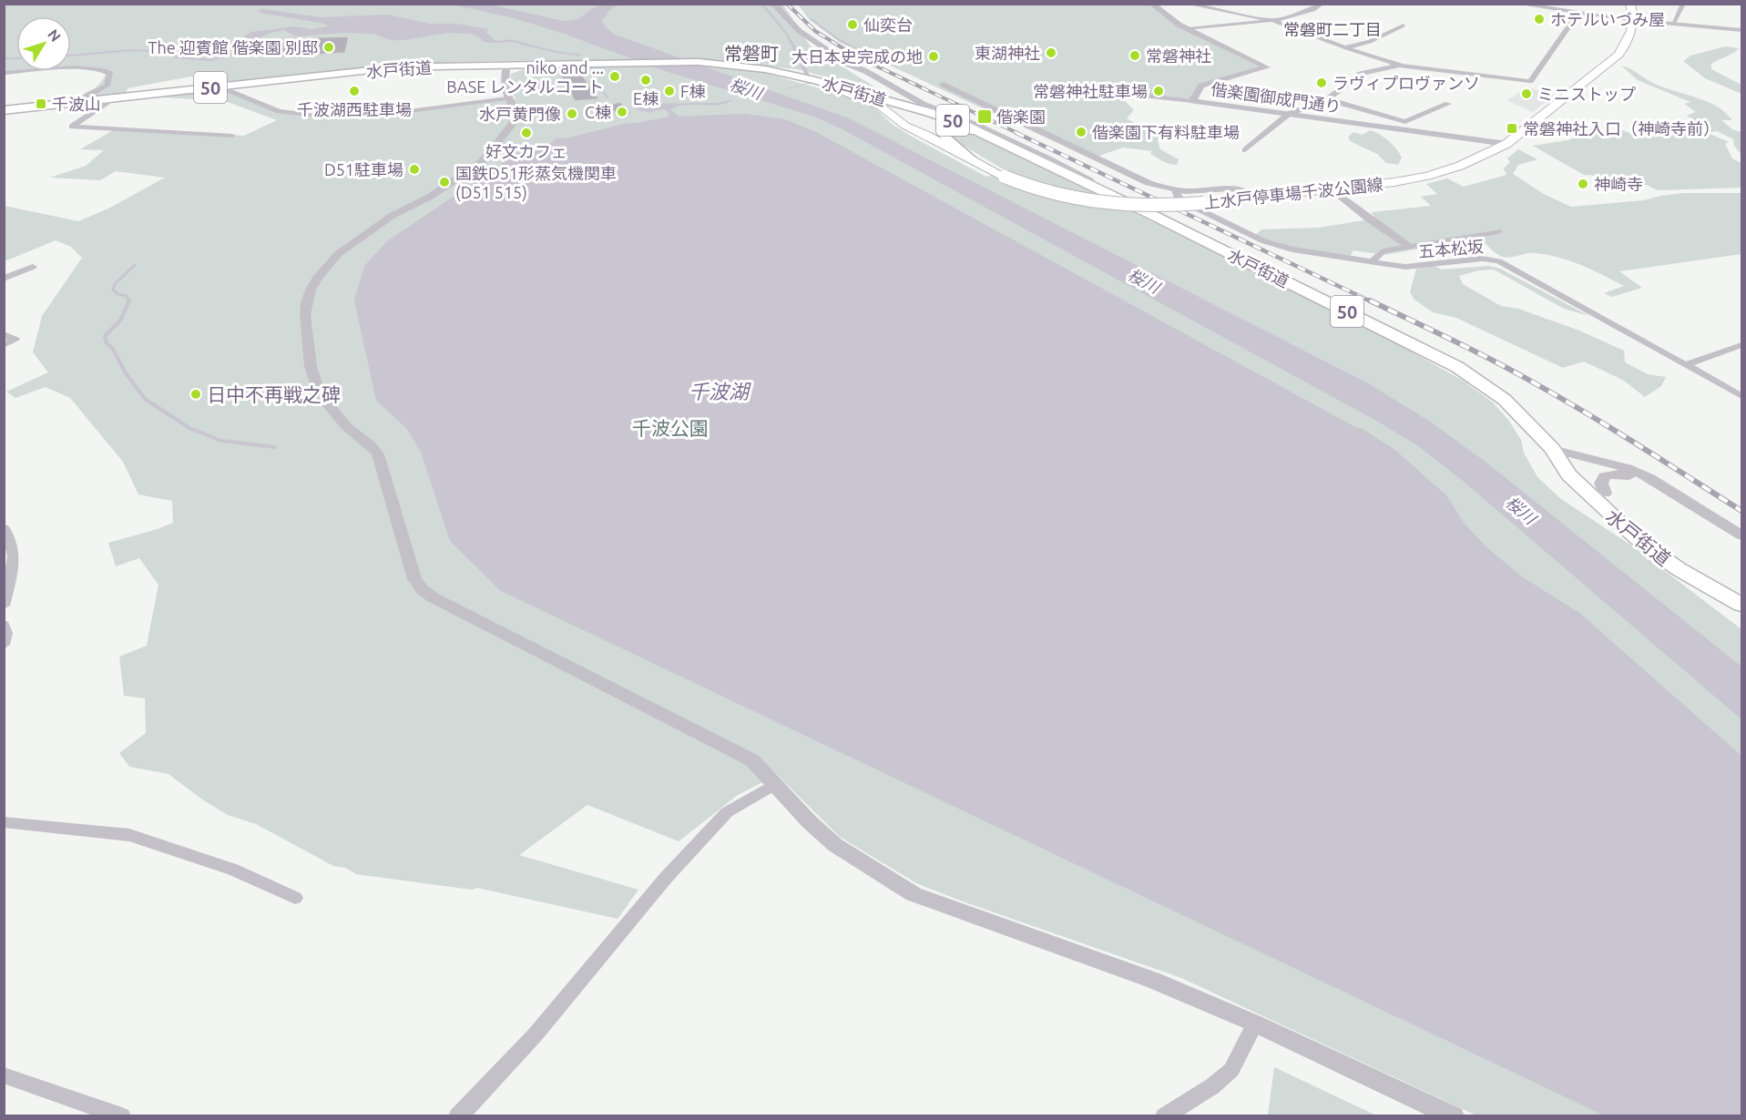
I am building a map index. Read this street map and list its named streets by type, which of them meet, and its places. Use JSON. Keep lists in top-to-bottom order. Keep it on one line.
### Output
{"streets":{"main road":["水戸街道","50","上水戸停車場千波公園線"],"street":["偕楽園御成門通り","五本松坂"]},"crossings":[["水戸街道","上水戸停車場千波公園線"],["偕楽園御成門通り","上水戸停車場千波公園線"]],"districts":["常磐町二丁目","常磐町"],"water":["桜川","千波湖"],"parks":["千波公園"],"places":{"other":["ホテルいづみ屋","仙奕台","The 迎賓館 偕楽園 別邸","東湖神社","常磐神社","大日本史完成の地","niko and ... BASE レンタルコート","E棟","ラヴィプロヴァンソ","千波湖西駐車場","F棟","常磐神社駐車場","ミニストップ","C棟","水戸黄門像","偕楽園下有料駐車場","好文カフェ","D51駐車場","国鉄D51形蒸気機関車 (D51 515)","神崎寺","日中不再戦之碑"],"transit":["千波山","偕楽園","常磐神社入口（神崎寺前）"]},"north":"top right"}
